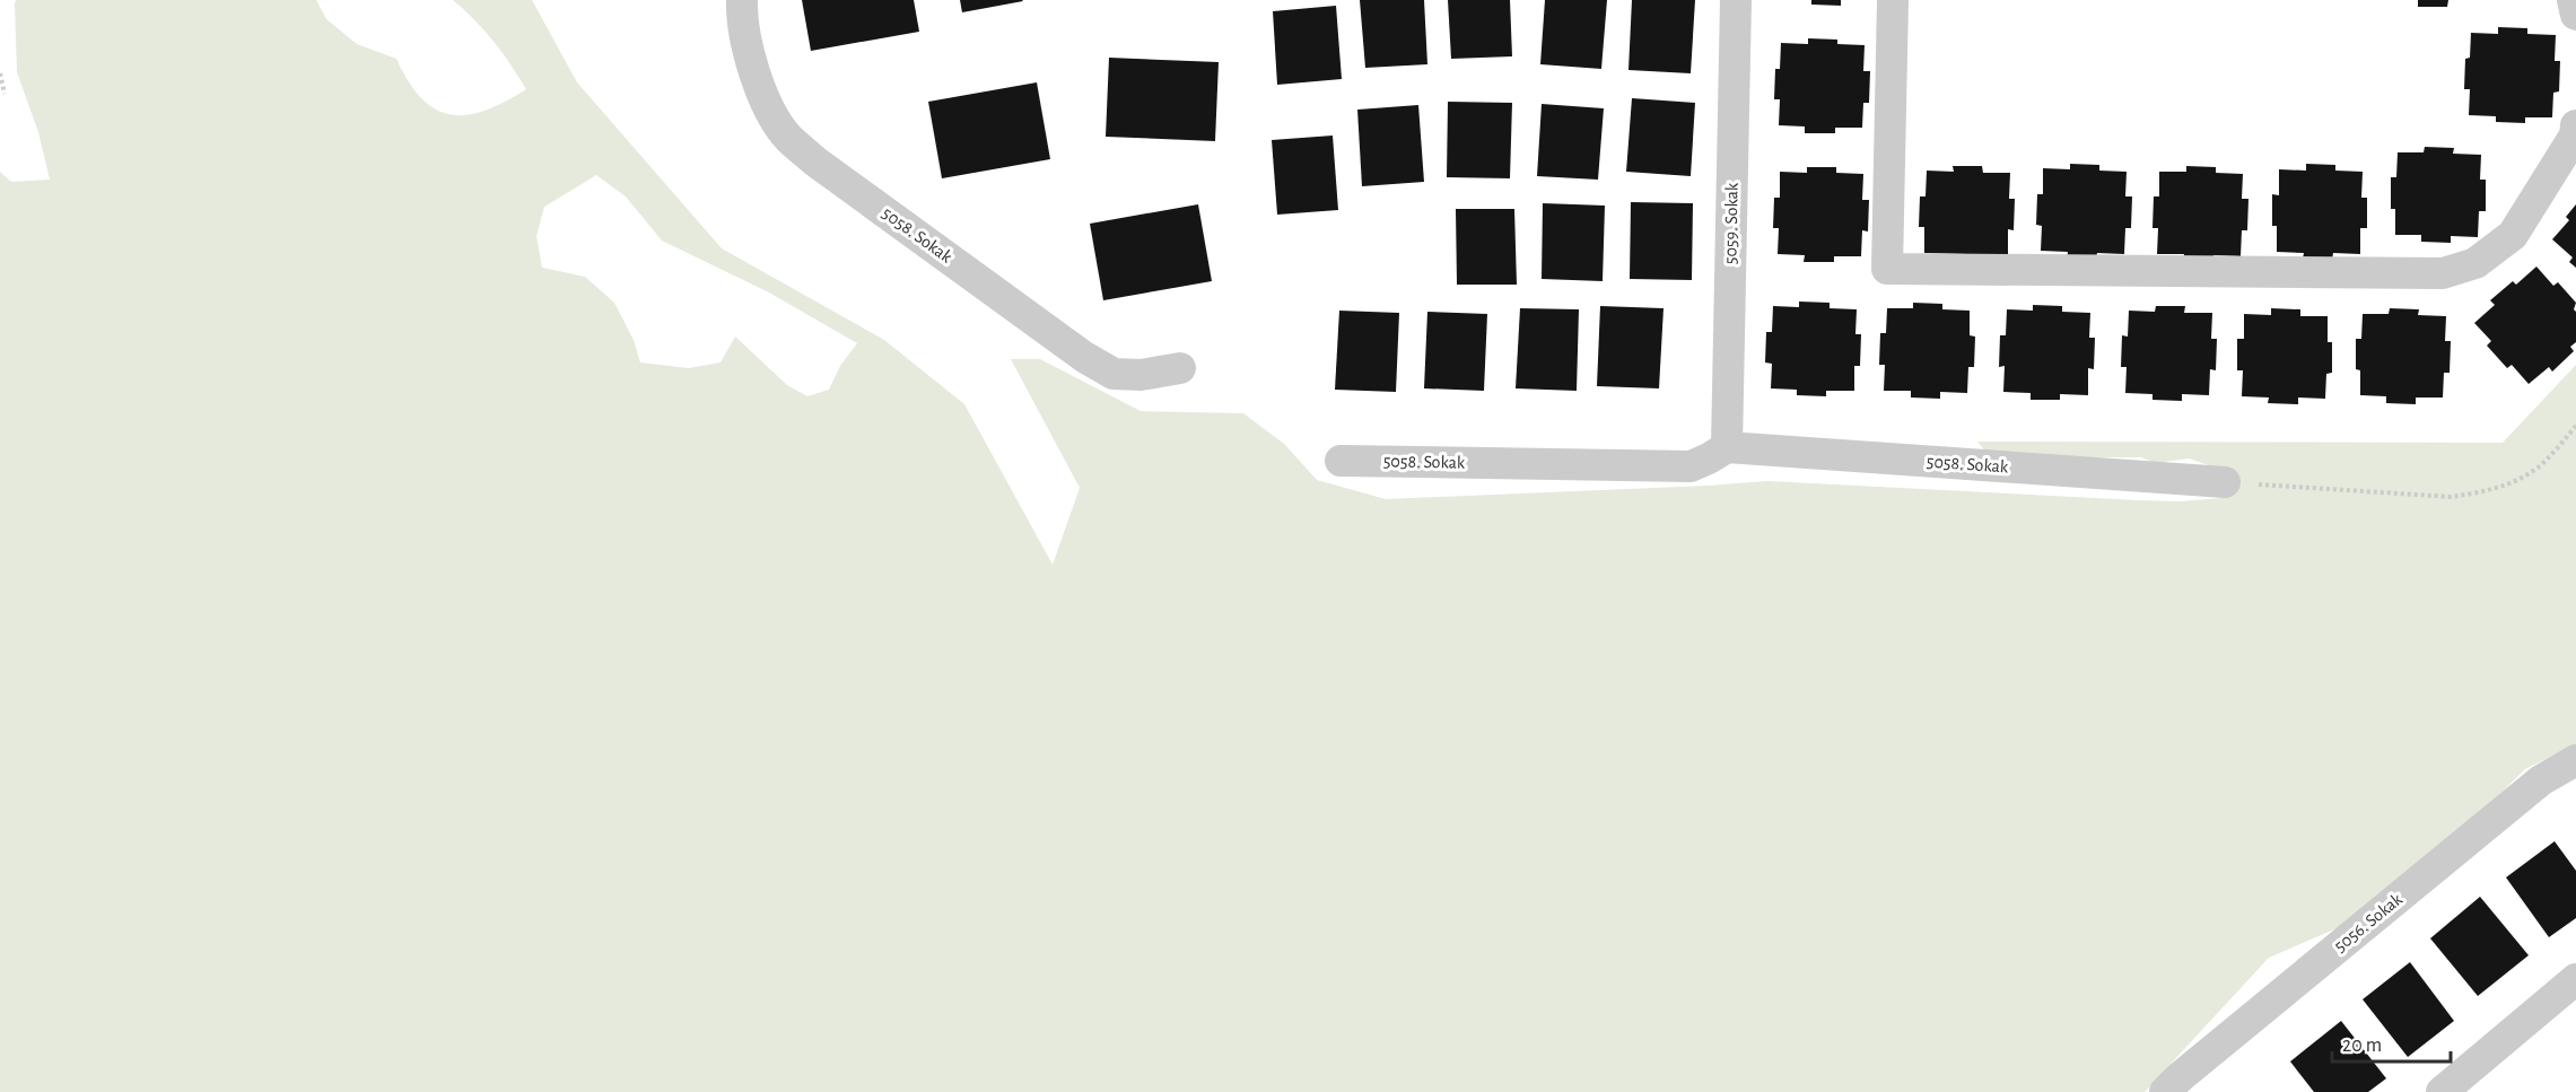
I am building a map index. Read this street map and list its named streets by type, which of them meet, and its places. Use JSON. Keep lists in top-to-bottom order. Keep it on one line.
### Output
{"streets":{"street":["5059. Sokak","5058. Sokak","5056. Sokak"]},"crossings":[["5059. Sokak","5058. Sokak"]],"scale_bar":"20 m"}
